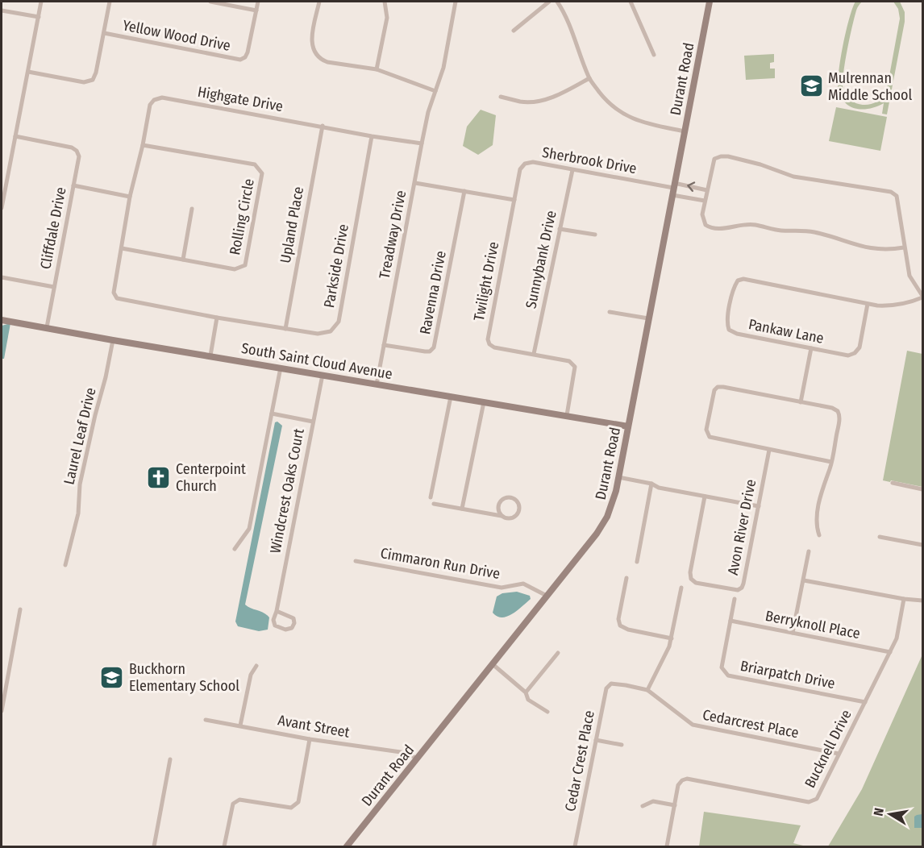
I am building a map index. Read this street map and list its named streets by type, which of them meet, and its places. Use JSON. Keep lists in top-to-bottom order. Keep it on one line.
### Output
{"streets":{"street":["Yellow Wood Drive","Durant Road","Highgate Drive","Sherbrook Drive","Rolling Circle","Upland Place","Cliffdale Drive","Treadway Drive","Sunnybank Drive","Parkside Drive","Twilight Drive","Ravenna Drive","Pankaw Lane","South Saint Cloud Avenue","Laurel Leaf Drive","Windcrest Oaks Court","Avon River Drive","Cimmaron Run Drive","Berryknoll Place","Briarpatch Drive","Cedarcrest Place","Avant Street","Bucknell Drive","Cedar Crest Place"]},"crossings":[["Durant Road","Sherbrook Drive"],["Durant Road","South Saint Cloud Avenue"],["Durant Road","Cimmaron Run Drive"],["Durant Road","Avant Street"],["Highgate Drive","Rolling Circle"],["Highgate Drive","Upland Place"],["Highgate Drive","Treadway Drive"],["Highgate Drive","Parkside Drive"],["Sherbrook Drive","Sunnybank Drive"],["Sherbrook Drive","Twilight Drive"],["Upland Place","Parkside Drive"],["Cliffdale Drive","South Saint Cloud Avenue"],["Treadway Drive","Ravenna Drive"],["Treadway Drive","South Saint Cloud Avenue"],["Sunnybank Drive","Twilight Drive"],["Twilight Drive","South Saint Cloud Avenue"],["South Saint Cloud Avenue","Laurel Leaf Drive"],["South Saint Cloud Avenue","Windcrest Oaks Court"],["Berryknoll Place","Briarpatch Drive"],["Berryknoll Place","Bucknell Drive"],["Briarpatch Drive","Bucknell Drive"],["Cedarcrest Place","Bucknell Drive"],["Cedarcrest Place","Cedar Crest Place"]],"places":{"school or university":["Mulrennan Middle School","Buckhorn Elementary School"],"church":["Centerpoint Church"]},"north":"left"}
